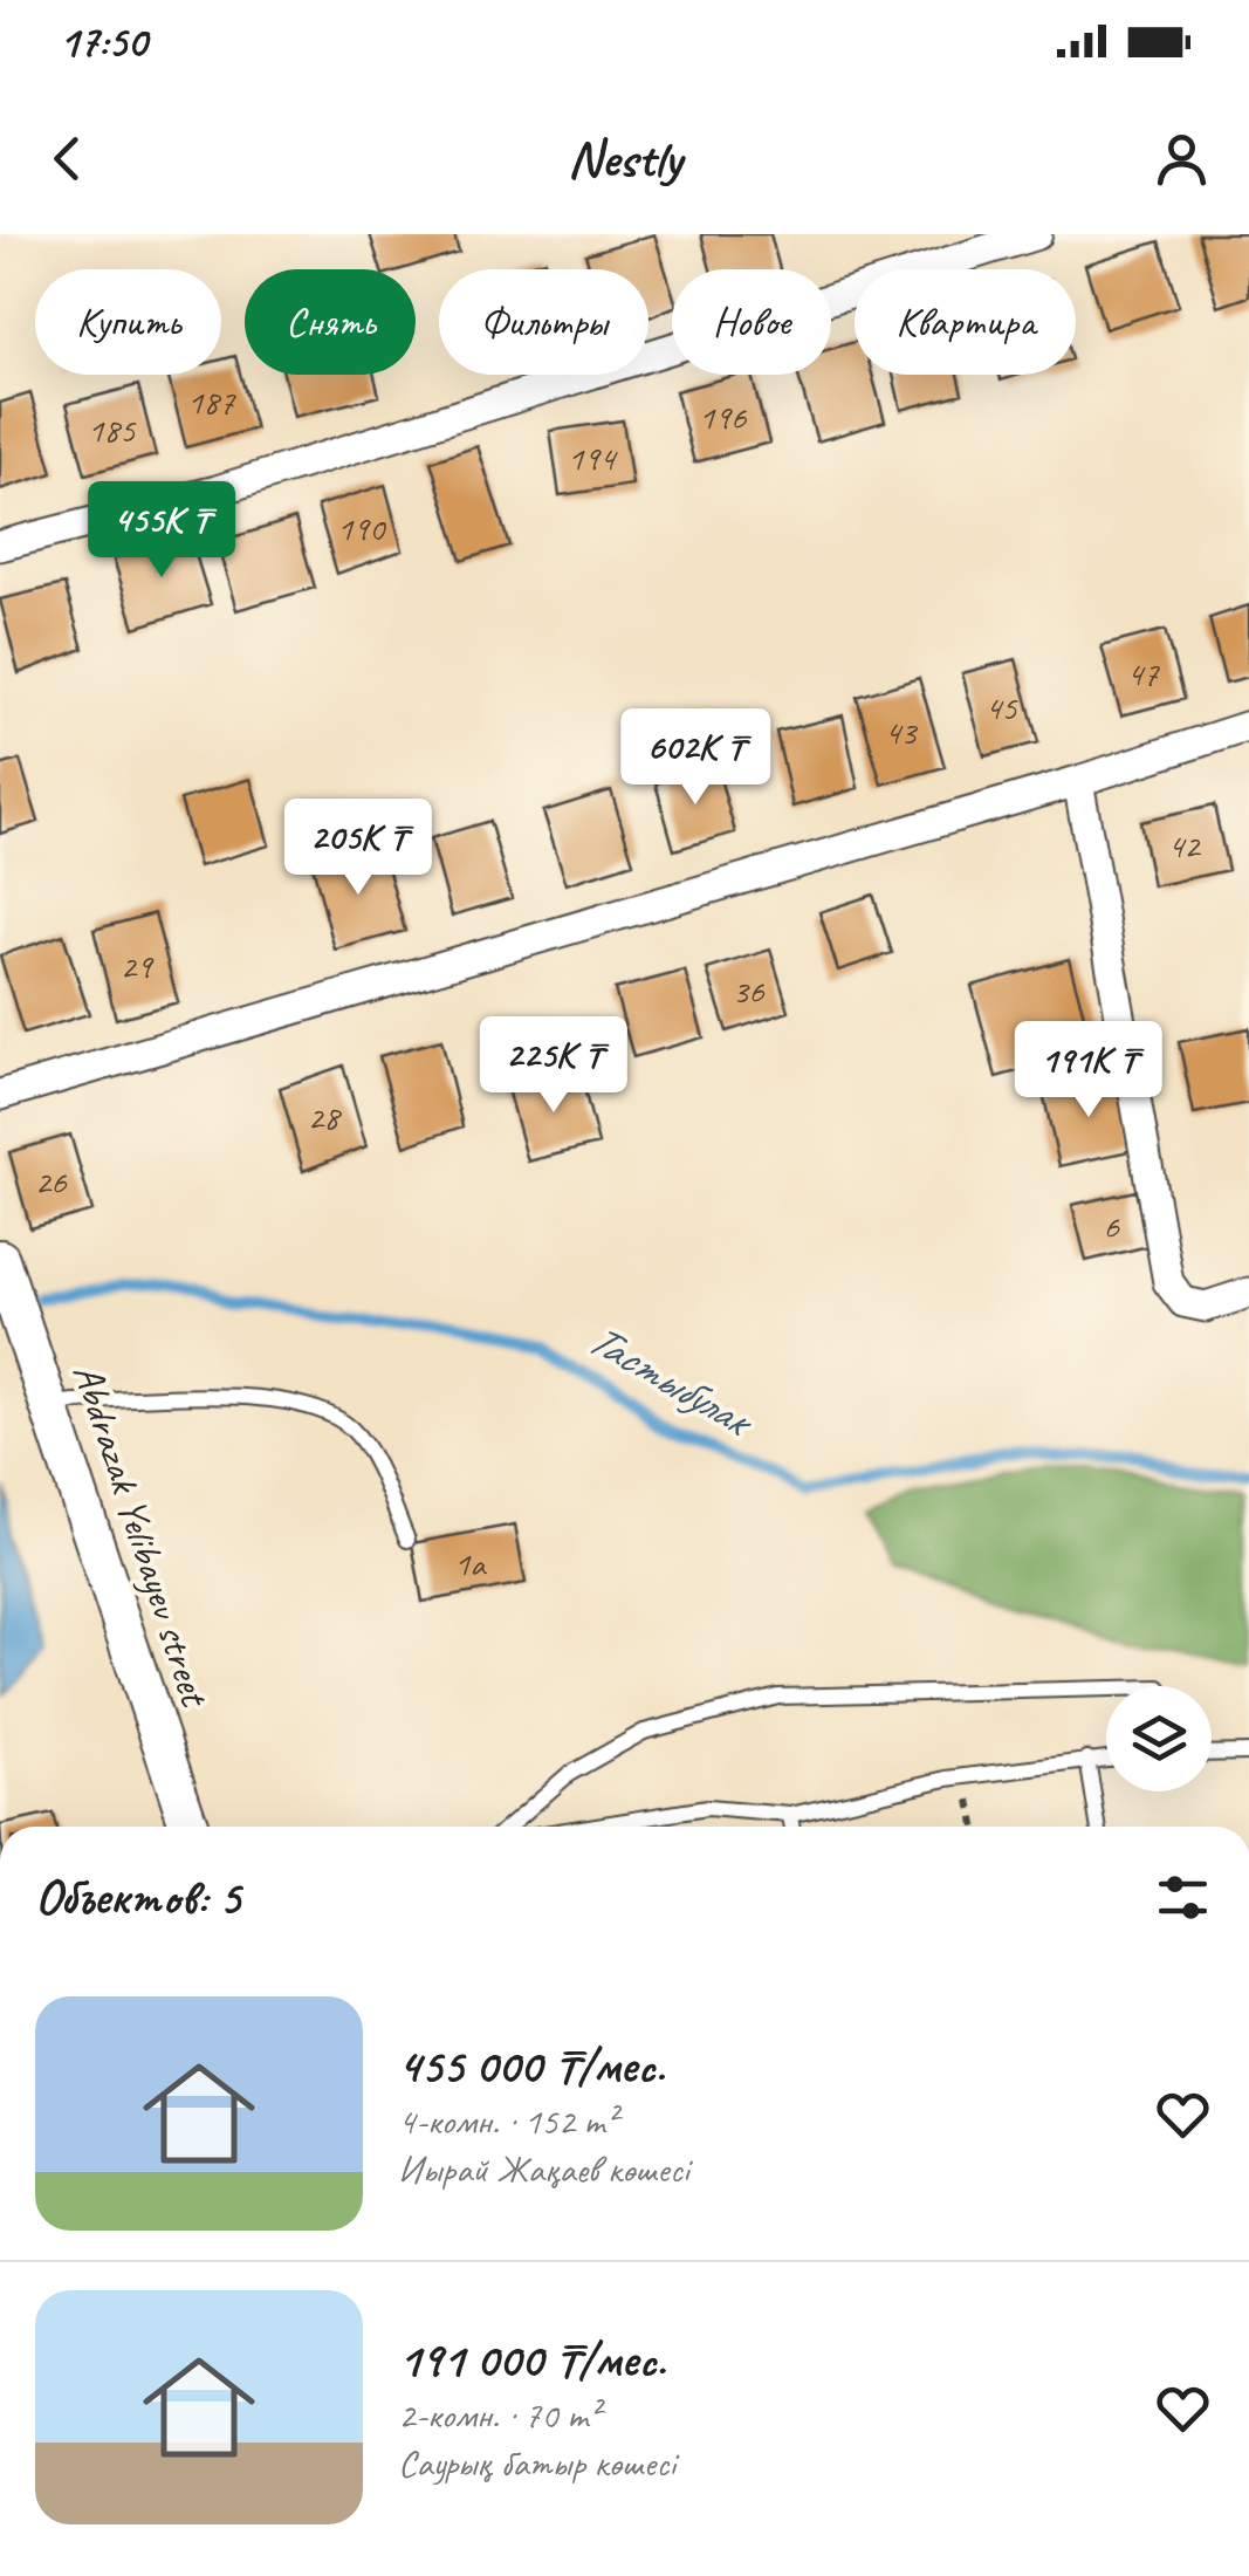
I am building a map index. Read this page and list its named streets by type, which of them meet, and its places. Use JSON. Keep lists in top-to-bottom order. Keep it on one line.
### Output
{"streets":{"street":["Abdrazak Yelibayev street"]},"water":["Тастыбулак"],"house_numbers":["187","196","185","194","190","47","45","43","42","29","36","28","26","6","1а"],"page":{"status":"17:50","header":"Nestly","chip":["Купить","Снять","Фильтры","Новое","Квартира"],"price":["455K ₸","602K ₸","205K ₸","225K ₸","191K ₸"],"heading":"Объектов: 5","list":[{"name":"455 000 ₸/мес.","note":"4-комн. · 152 m² · Иырай Жақаев көшесі"},{"name":"191 000 ₸/мес.","note":"2-комн. · 70 m² · Саурық батыр көшесі"}]}}
